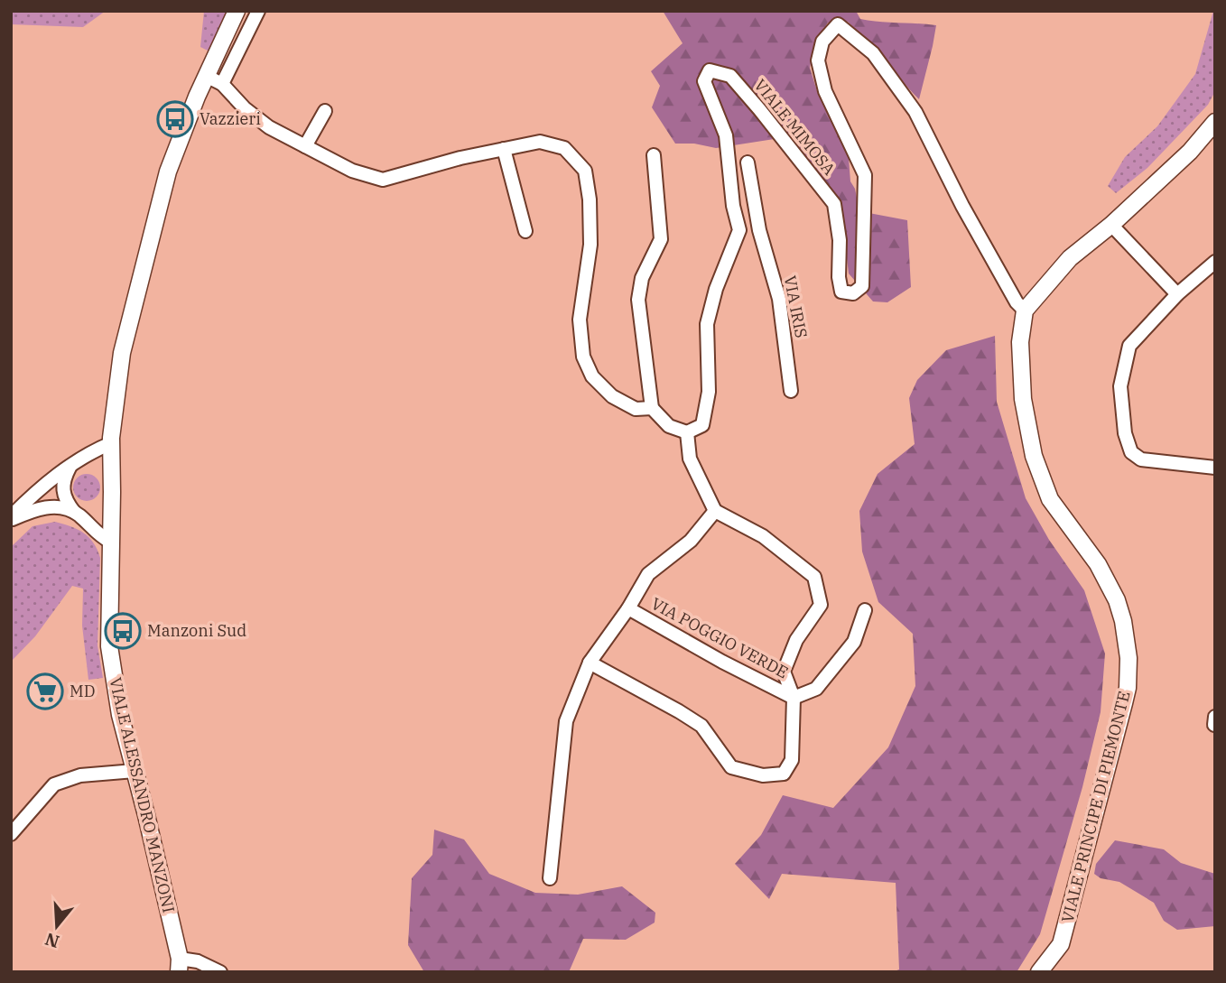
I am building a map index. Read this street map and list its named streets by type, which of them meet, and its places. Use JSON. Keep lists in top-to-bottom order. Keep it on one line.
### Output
{"streets":{"street":["VIALE MIMOSA","VIA IRIS","VIA POGGIO VERDE","VIALE ALESSANDRO MANZONI","VIALE PRINCIPE DI PIEMONTE"]},"crossings":[["VIALE MIMOSA","VIALE PRINCIPE DI PIEMONTE"]],"places":{"bus stop":["Vazzieri","Manzoni Sud"],"supermarket":["MD"]},"north":"bottom"}
